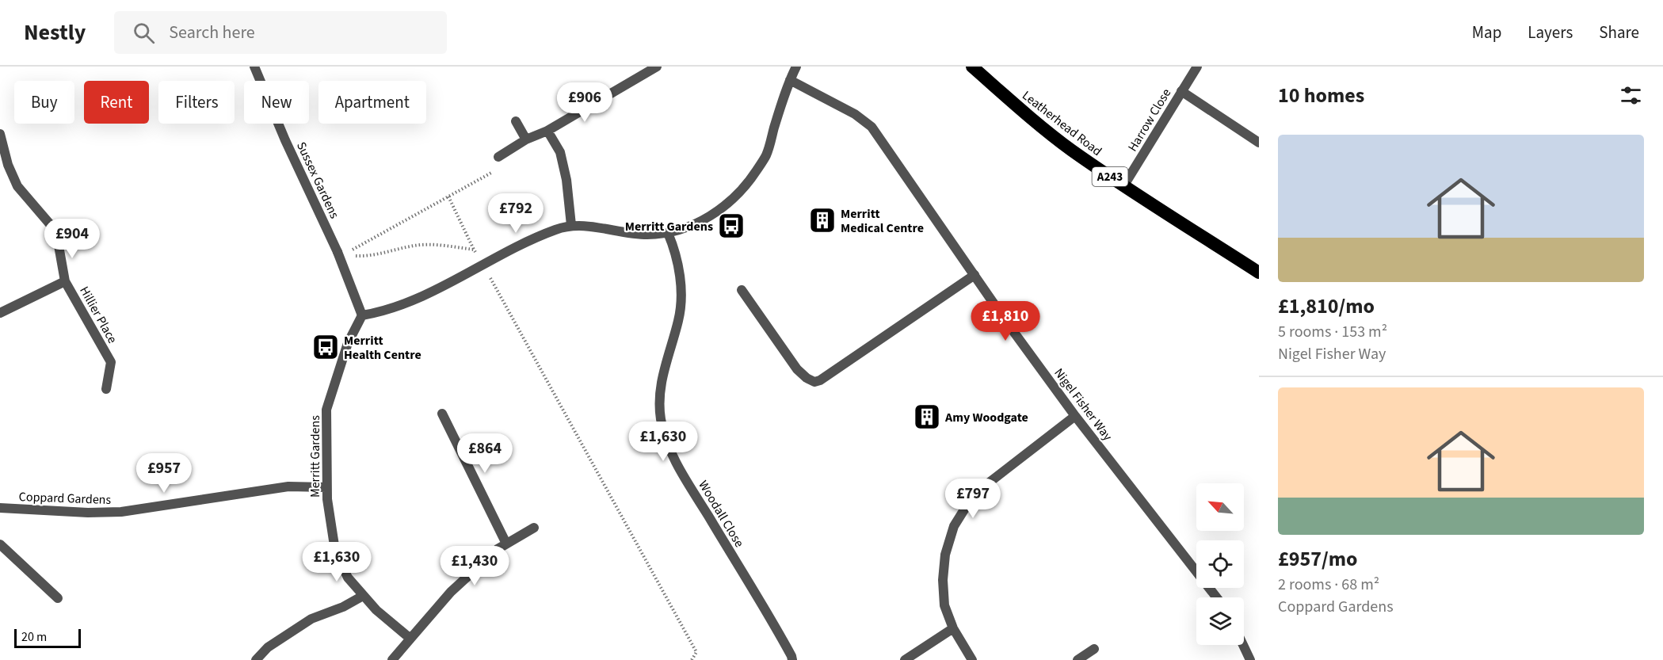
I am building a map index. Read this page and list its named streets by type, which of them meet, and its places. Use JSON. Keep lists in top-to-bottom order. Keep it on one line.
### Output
{"streets":{"highway":["Leatherhead Road","A243"],"street":["Harrow Close","Sussex Gardens","Hillier Place","Nigel Fisher Way","Merritt Gardens","Coppard Gardens","Woodall Close"]},"crossings":[["Harrow Close","Leatherhead Road"],["Sussex Gardens","Merritt Gardens"],["Merritt Gardens","Coppard Gardens"]],"places":{"building":["Merritt Medical Centre","Amy Woodgate"],"bus stop":["Merritt Gardens","Merritt Health Centre"]},"scale_bar":"20 m","north":"top left","page":{"header":"Nestly","search":"Search here","nav":["Map","Layers","Share"],"heading":"10 homes","chip":["Buy","Rent","Filters","New","Apartment"],"price":["£906","£792","£904","£1,810","£1,630","£864","£957","£797","£1,630","£1,430"],"list":[{"name":"£1,810/mo","note":"5 rooms · 153 m² · Nigel Fisher Way"},{"name":"£957/mo","note":"2 rooms · 68 m² · Coppard Gardens"}],"scale":"20 m"}}
